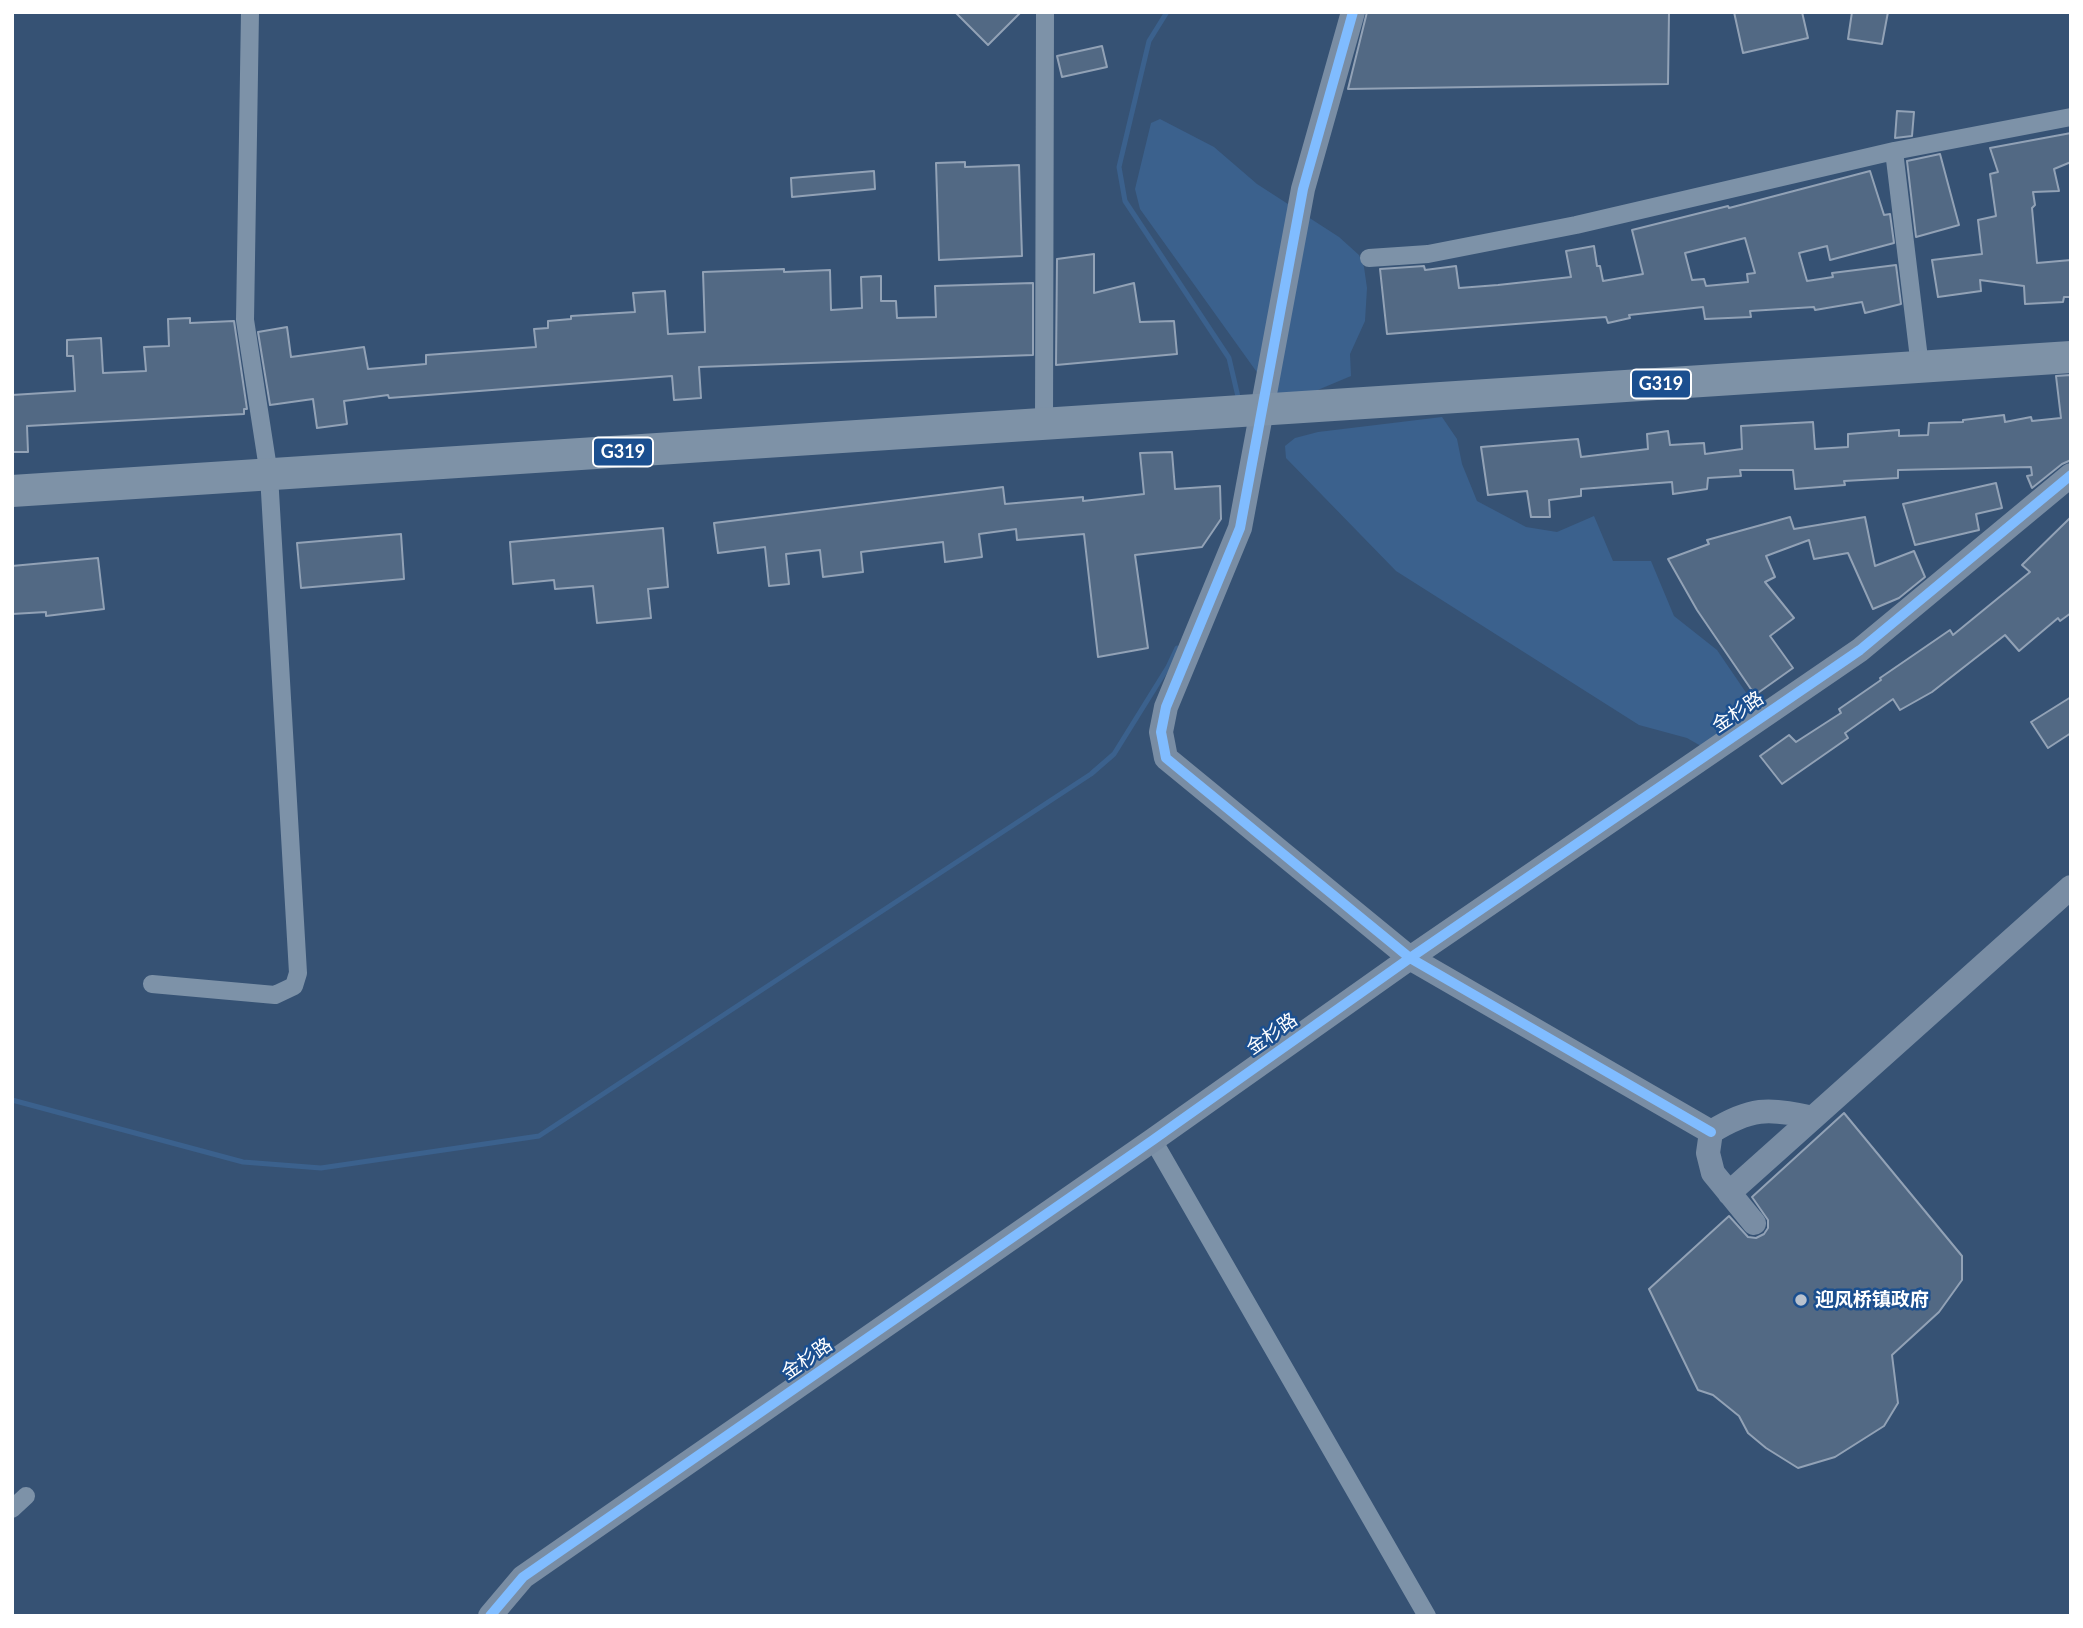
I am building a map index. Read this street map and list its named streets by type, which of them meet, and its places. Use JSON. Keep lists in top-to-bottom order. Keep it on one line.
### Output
{"streets":{"highway":["G319"],"street":["金杉路"]},"places":["迎风桥镇政府"]}
